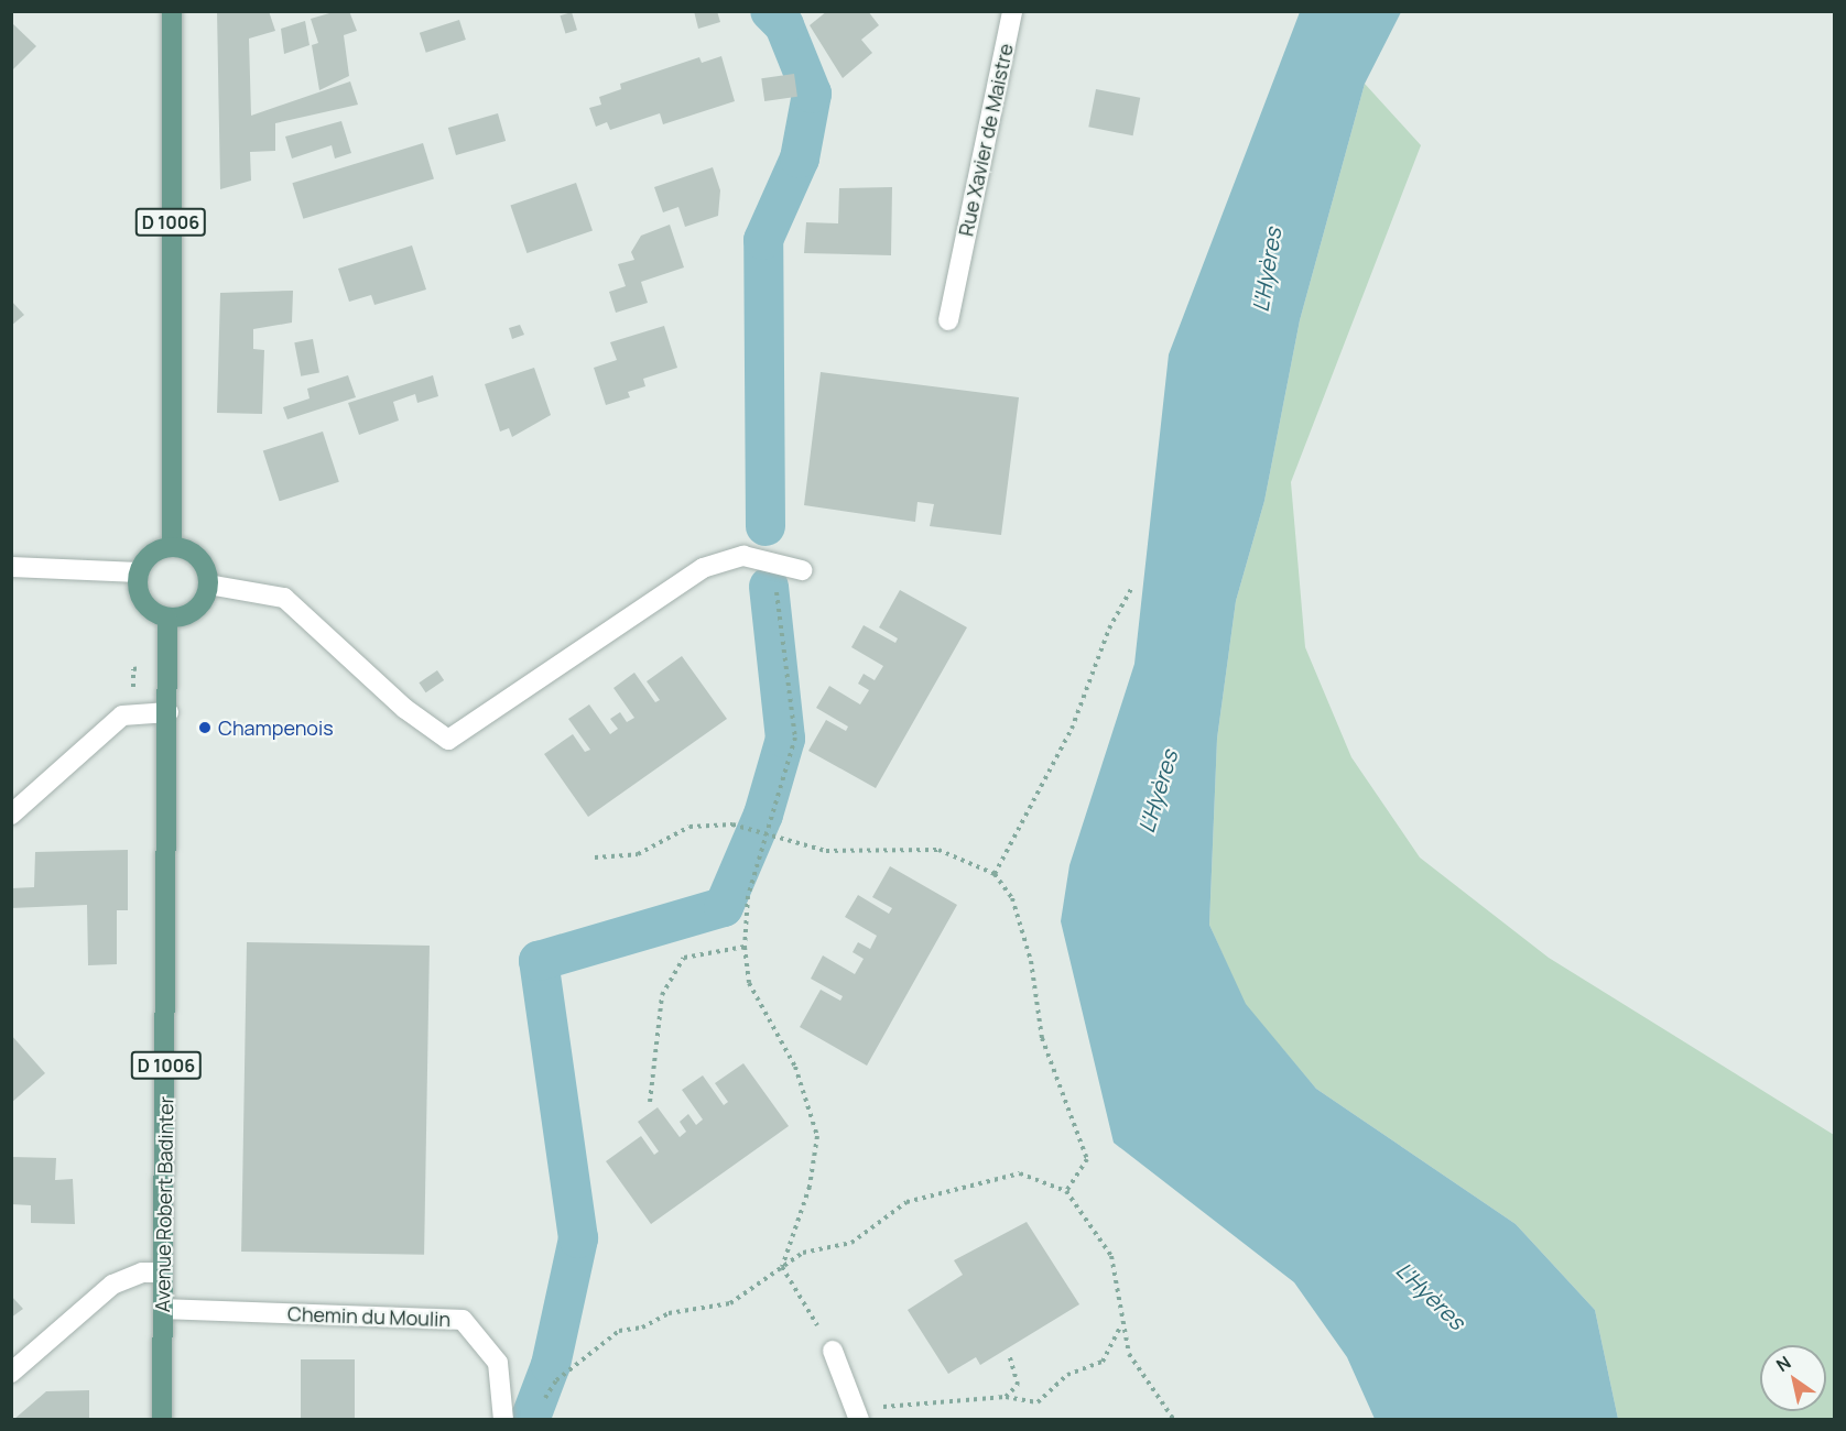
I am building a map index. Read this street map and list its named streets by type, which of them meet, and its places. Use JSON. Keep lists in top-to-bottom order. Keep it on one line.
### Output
{"streets":{"main road":["D 1006","Avenue Robert Badinter"],"street":["Rue Xavier de Maistre","Chemin du Moulin"]},"crossings":[["D 1006","Avenue Robert Badinter"],["Avenue Robert Badinter","Chemin du Moulin"]],"water":["L'Hyères"],"places":["Champenois"],"north":"top left"}
